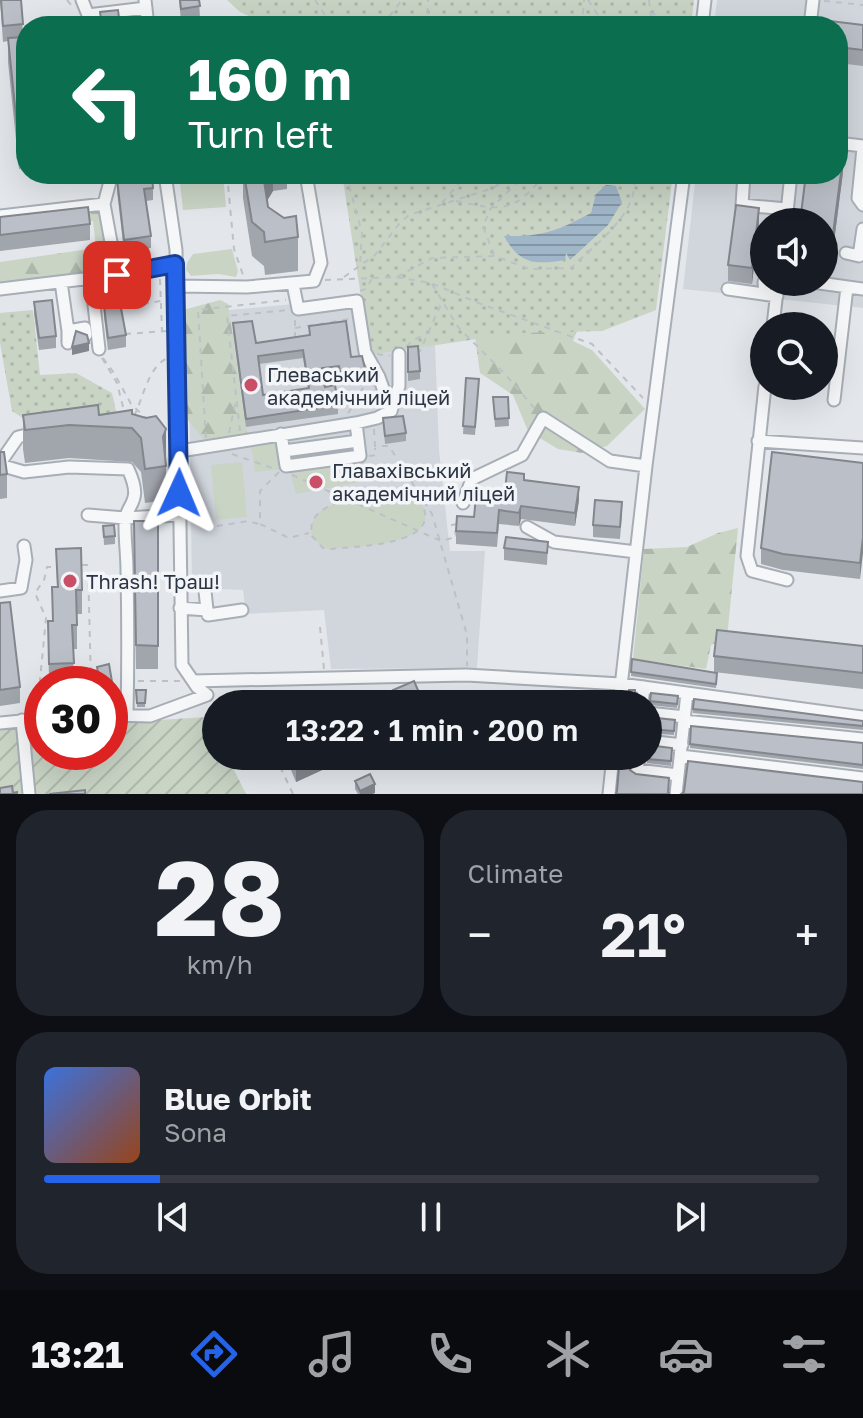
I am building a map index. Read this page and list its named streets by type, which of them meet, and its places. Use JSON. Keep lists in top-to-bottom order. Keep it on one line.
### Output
{"places":["Глеваський академічний ліцей","Главахівський академічний ліцей","Thrash! Траш!"],"page":{"turn":["160 m","Turn left"],"limit":"30","trip":"13:22 · 1 min · 200 m","tile":[["28","km/h"],"Climate"],"heat":["−","21°","+"],"song":["Blue Orbit","Sona"],"tabs":"13:21"}}
